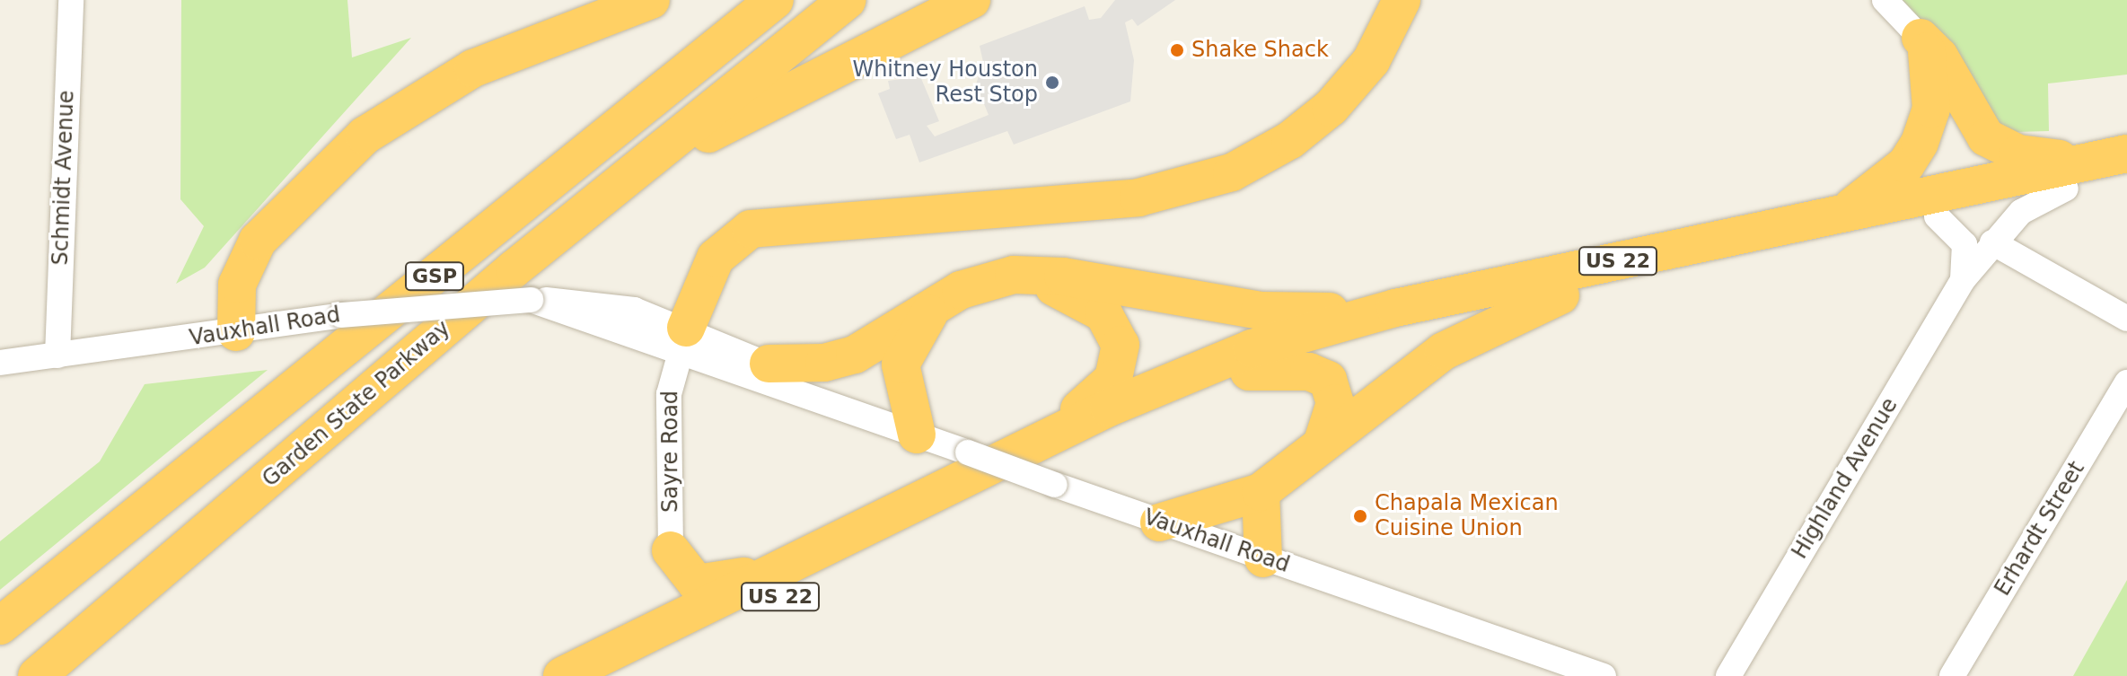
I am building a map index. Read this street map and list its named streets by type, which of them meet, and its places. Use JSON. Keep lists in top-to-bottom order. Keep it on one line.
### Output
{"streets":{"highway":["US 22","GSP","Garden State Parkway"],"street":["Schmidt Avenue","Vauxhall Road","Sayre Road","Highland Avenue","Erhardt Street"]},"crossings":[["Schmidt Avenue","Vauxhall Road"],["US 22","Highland Avenue"],["Vauxhall Road","Sayre Road"]],"places":["Shake Shack","Whitney Houston Rest Stop","Chapala Mexican Cuisine Union"]}
